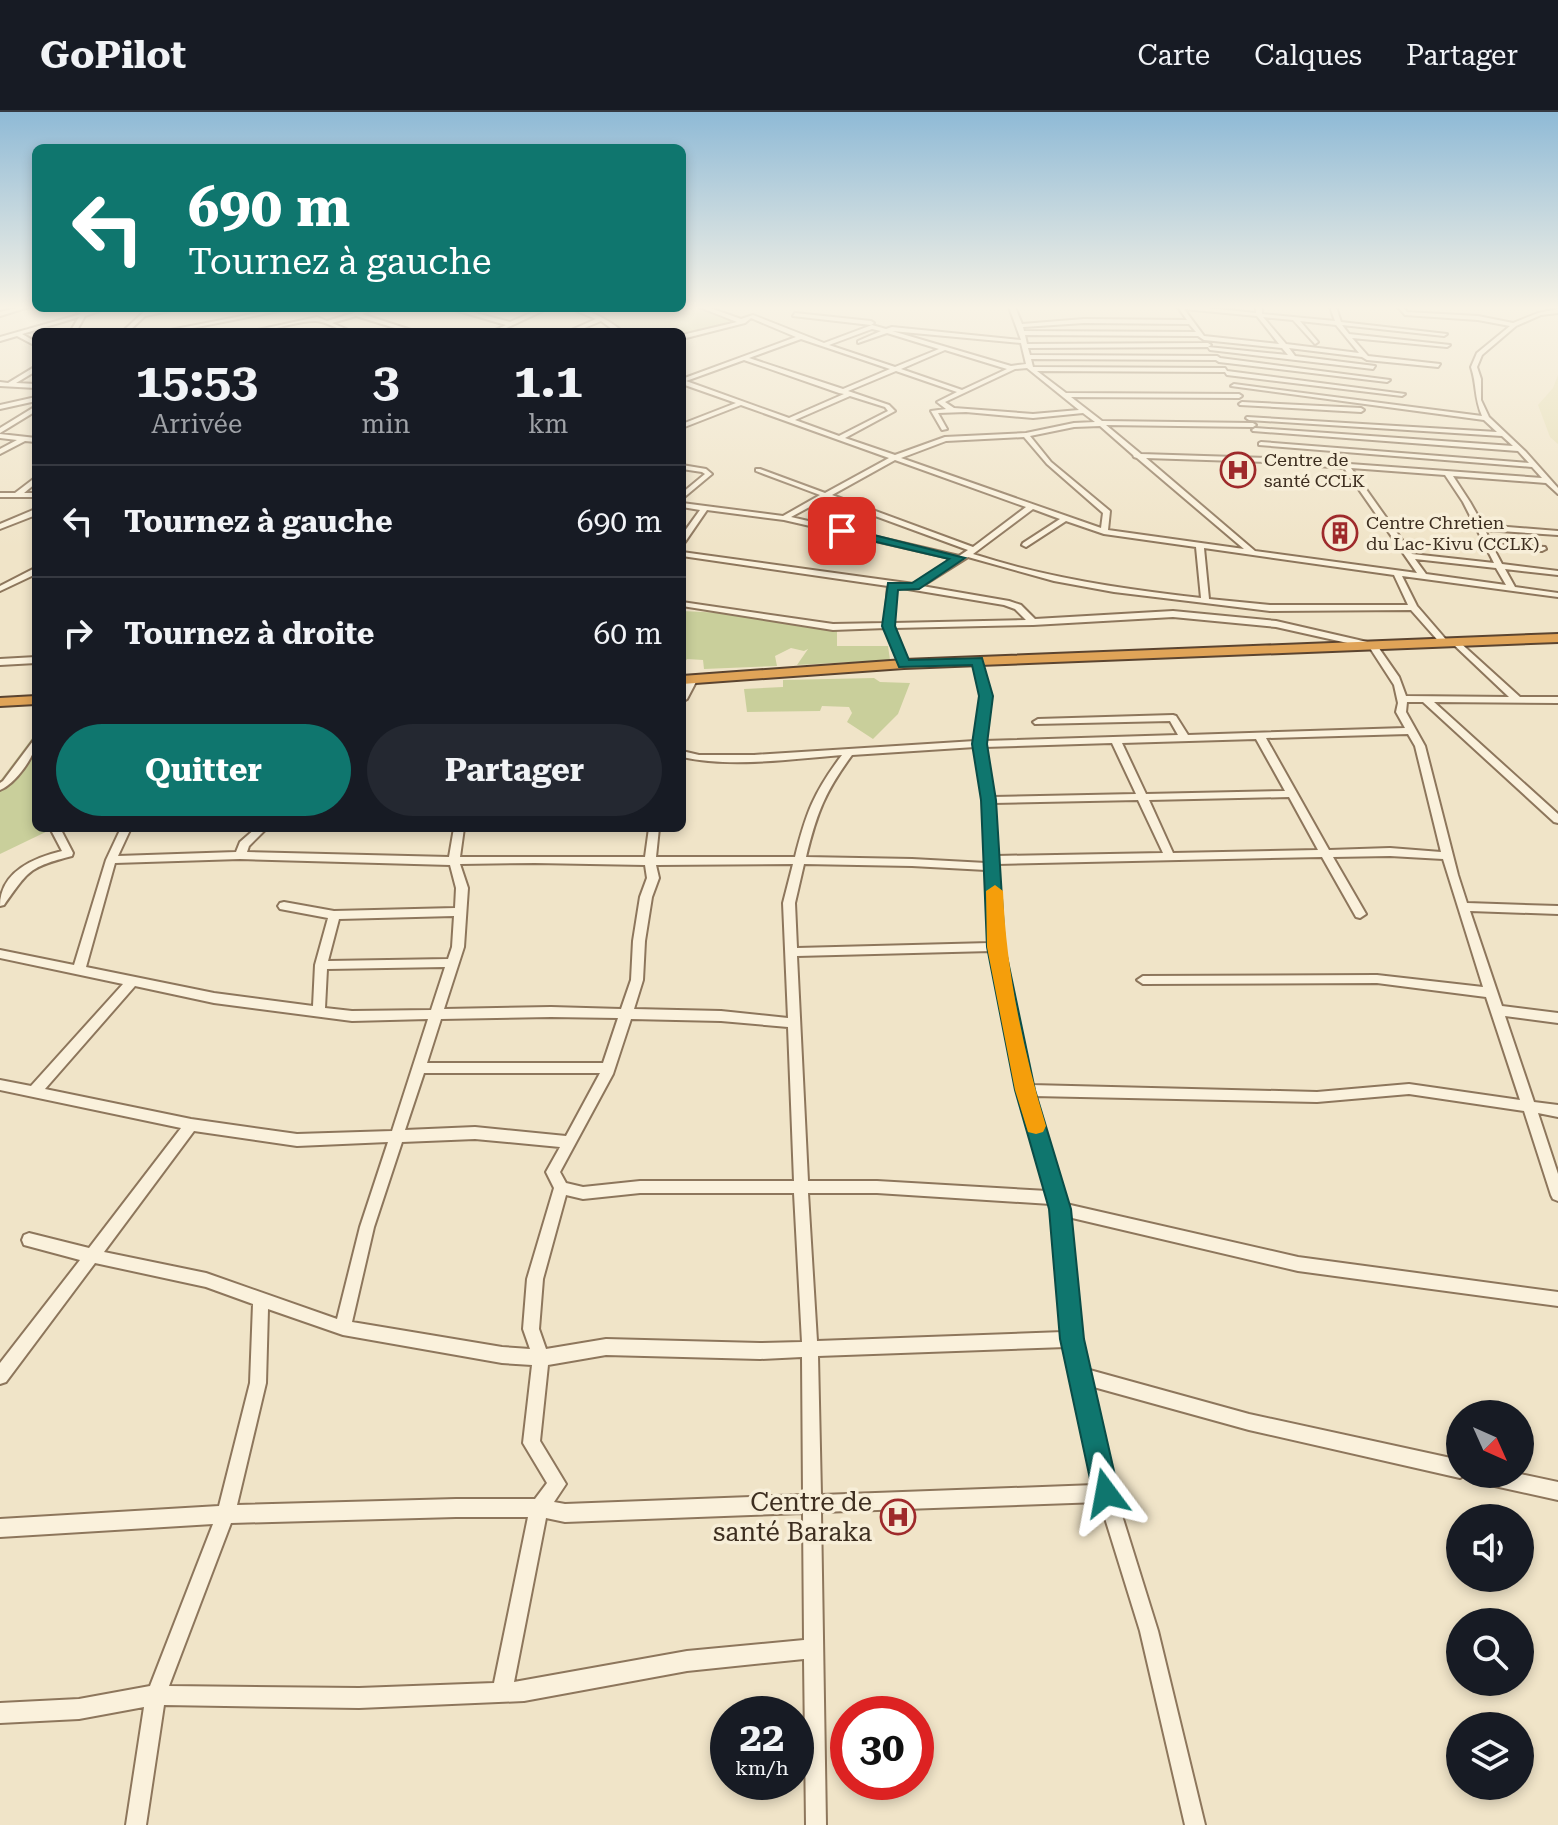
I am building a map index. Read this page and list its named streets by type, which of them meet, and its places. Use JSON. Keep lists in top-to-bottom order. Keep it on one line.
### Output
{"places":{"hospital":["Centre de santé CCLK","Centre de santé Baraka"],"building":["Centre Chretien du Lac-Kivu (CCLK)"]},"north":"bottom right","page":{"header":"GoPilot","nav":["Carte","Calques","Partager"],"turn":["690 m","Tournez à gauche"],"eta":["15:53","Arrivée","3","min","1.1","km"],"list":[{"name":"Tournez à gauche","value":"690 m"},{"name":"Tournez à droite","value":"60 m"}],"buttons":["Quitter","Partager"],"speed":"22 km/h","limit":"30"}}
